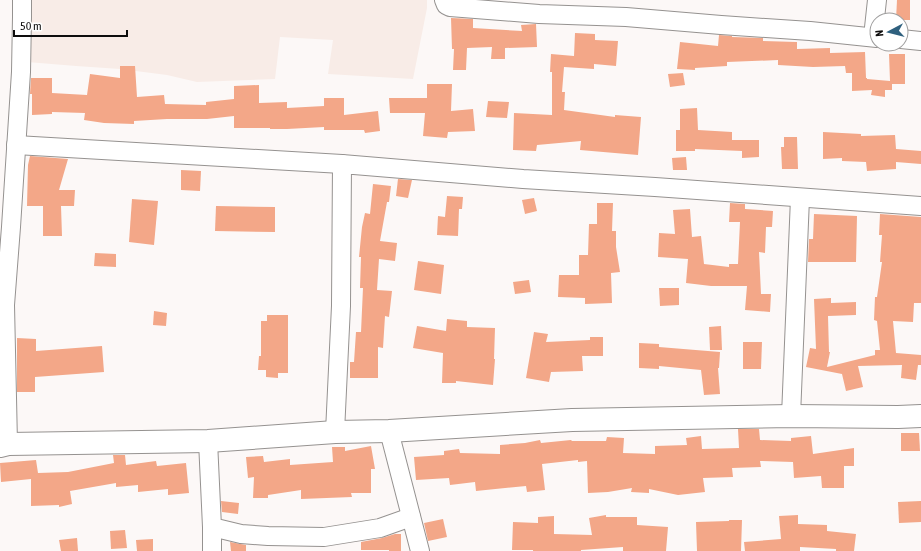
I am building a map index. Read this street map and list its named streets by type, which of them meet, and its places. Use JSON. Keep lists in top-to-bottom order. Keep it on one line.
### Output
{"scale_bar":"50 m","north":"left"}
